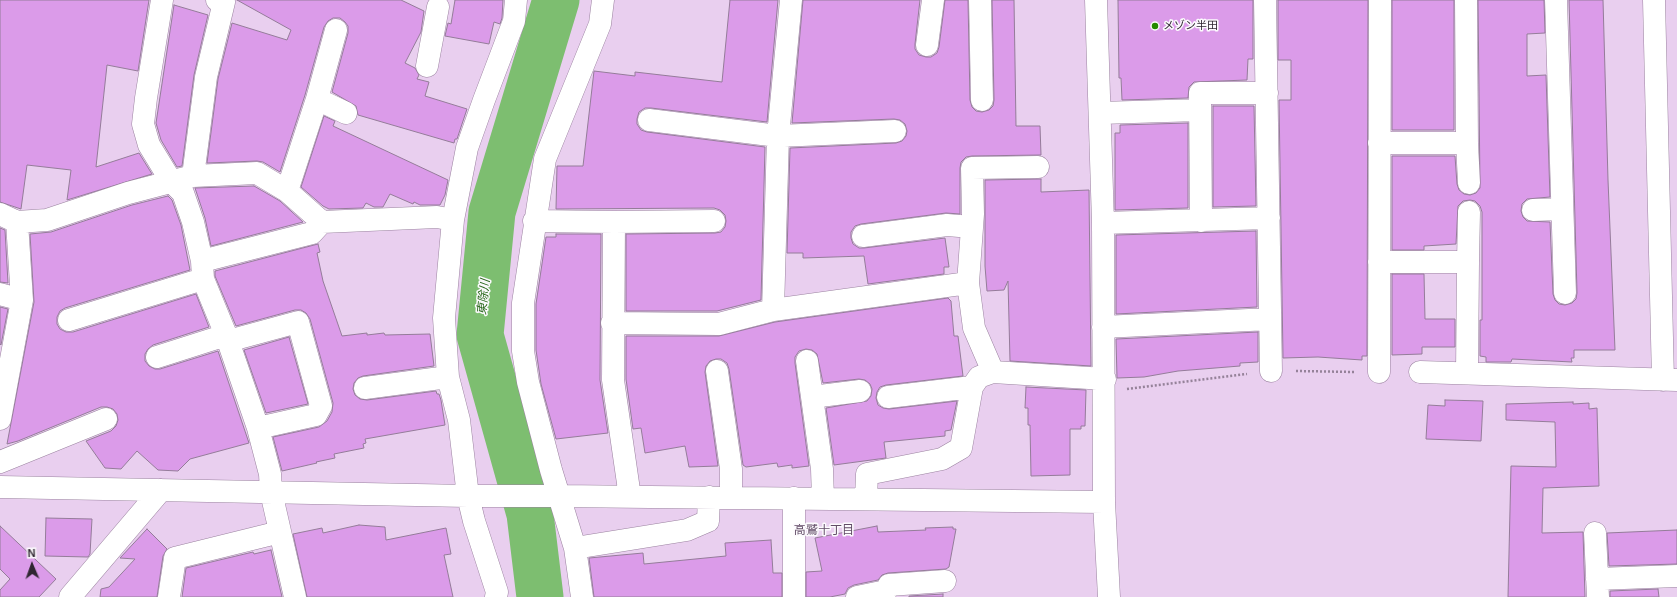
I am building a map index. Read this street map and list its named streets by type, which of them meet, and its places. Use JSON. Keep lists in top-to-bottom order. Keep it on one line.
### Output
{"districts":["高鷲十丁目"],"water":["東除川"],"places":["メゾン半田"],"north":"top"}
